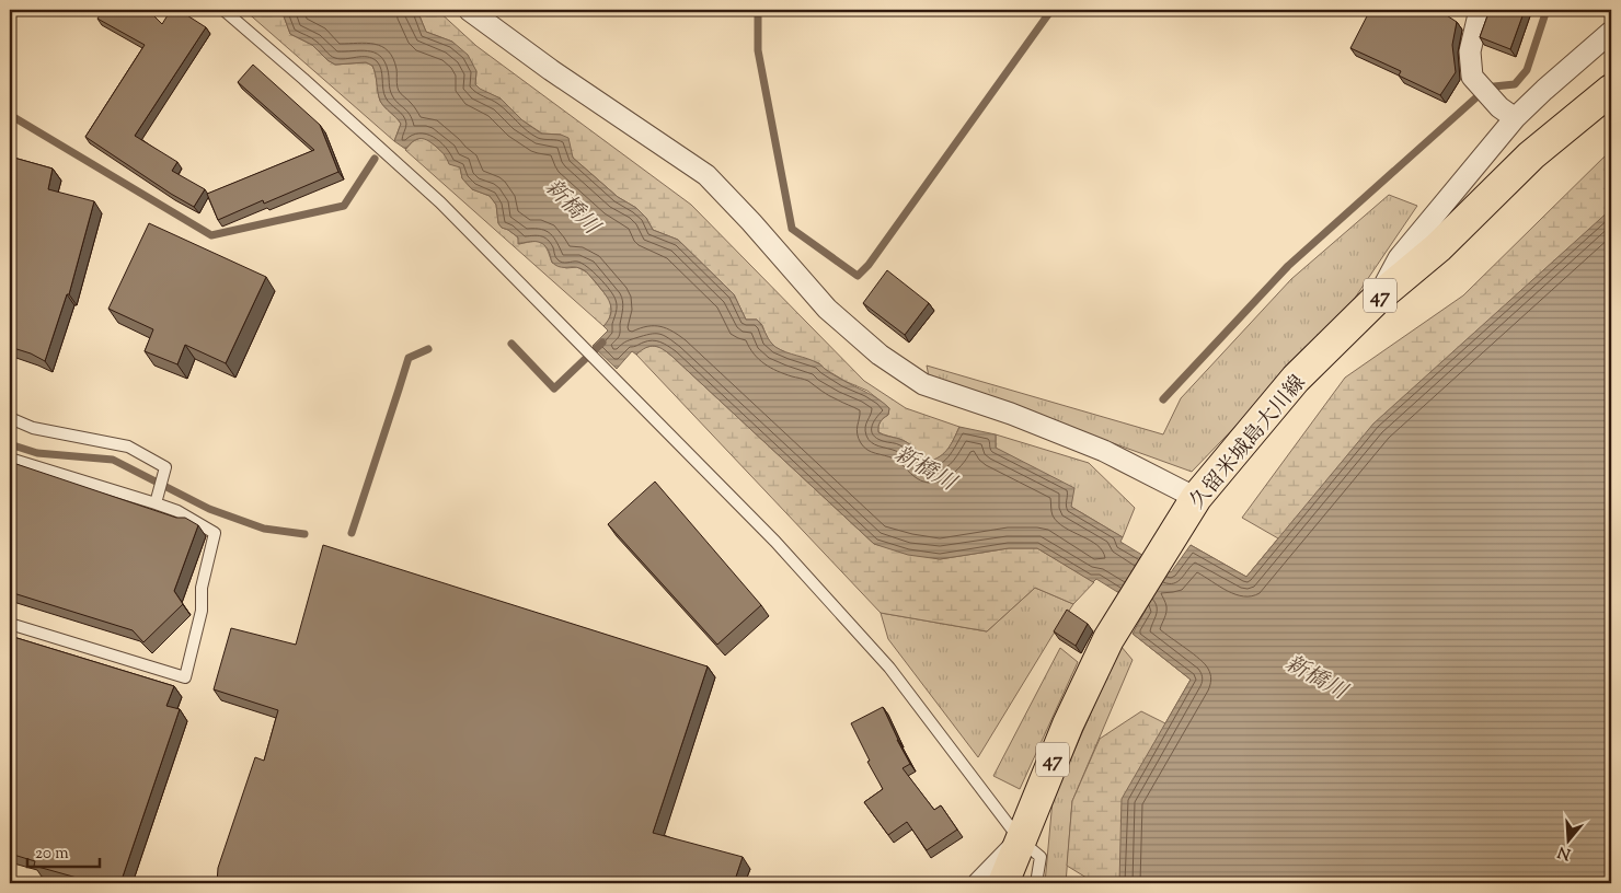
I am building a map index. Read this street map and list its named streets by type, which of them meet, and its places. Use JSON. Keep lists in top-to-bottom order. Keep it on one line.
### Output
{"streets":{"main road":["47","久留米城島大川線"]},"water":["新橋川"],"scale_bar":"20 m","north":"bottom"}
